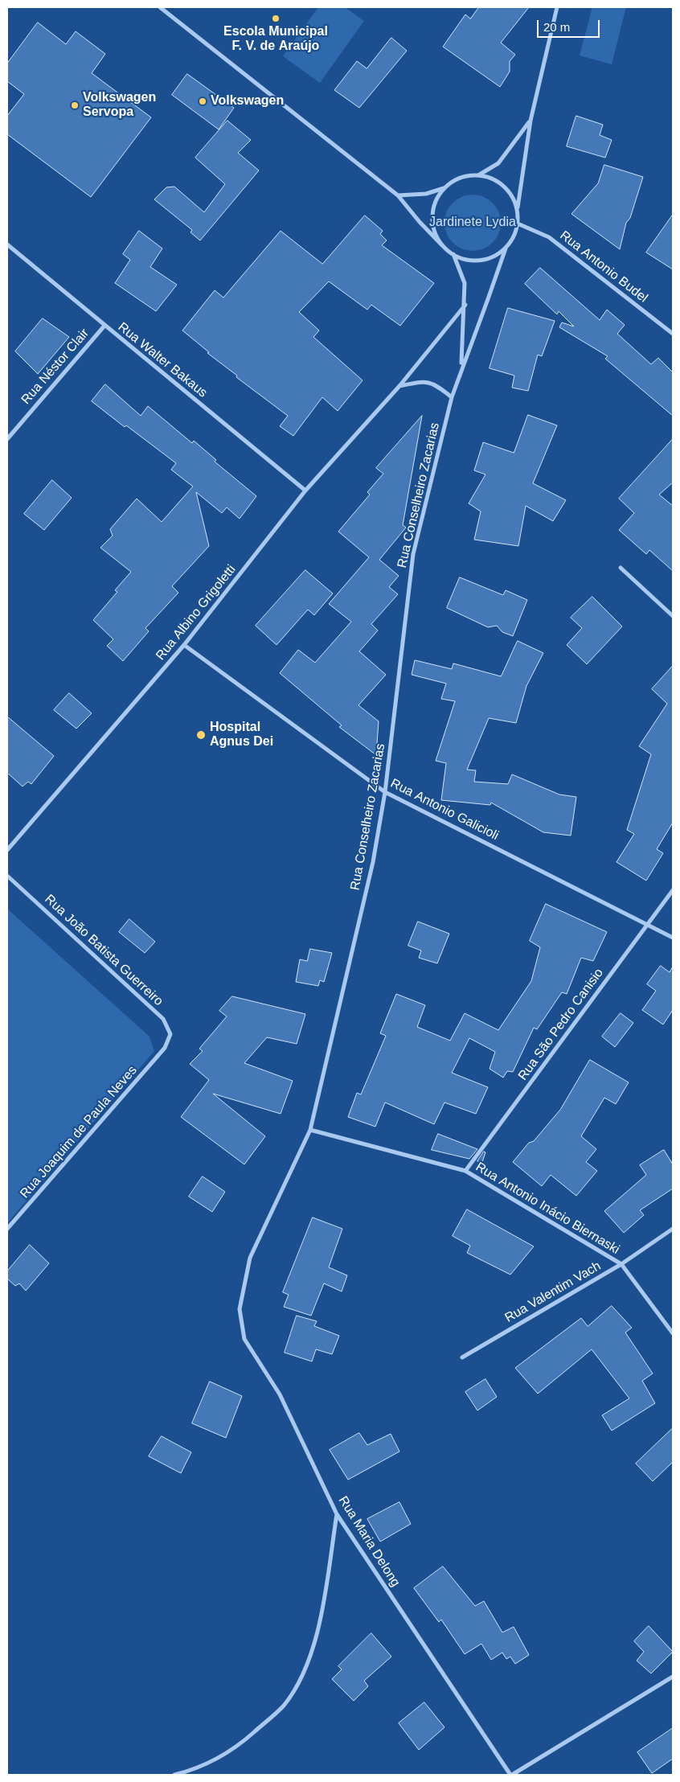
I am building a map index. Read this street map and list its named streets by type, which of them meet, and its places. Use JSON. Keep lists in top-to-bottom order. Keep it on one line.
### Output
{"streets":{"street":["Rua Antonio Budel","Rua Walter Bakaus","Rua Néstor Clair","Rua Conselheiro Zacarias","Rua Albino Grigoletti","Rua Antonio Galicioli","Rua João Batista Guerreiro","Rua São Pedro Canisio","Rua Joaquim de Paula Neves","Rua Antonio Inácio Biernaski","Rua Valentim Vach","Rua Maria Delong"]},"crossings":[["Rua Antonio Budel","Rua Conselheiro Zacarias"],["Rua Walter Bakaus","Rua Néstor Clair"],["Rua Walter Bakaus","Rua Albino Grigoletti"],["Rua Conselheiro Zacarias","Rua Albino Grigoletti"],["Rua Conselheiro Zacarias","Rua Antonio Galicioli"],["Rua Conselheiro Zacarias","Rua Antonio Inácio Biernaski"],["Rua Conselheiro Zacarias","Rua Maria Delong"],["Rua Albino Grigoletti","Rua Antonio Galicioli"],["Rua Antonio Galicioli","Rua São Pedro Canisio"],["Rua João Batista Guerreiro","Rua Joaquim de Paula Neves"],["Rua São Pedro Canisio","Rua Antonio Inácio Biernaski"],["Rua Antonio Inácio Biernaski","Rua Valentim Vach"]],"parks":["Jardinete Lydia"],"places":["Escola Municipal F. V. de Araújo","Volkswagen","Volkswagen Servopa","Hospital Agnus Dei"],"scale_bar":"20 m"}
